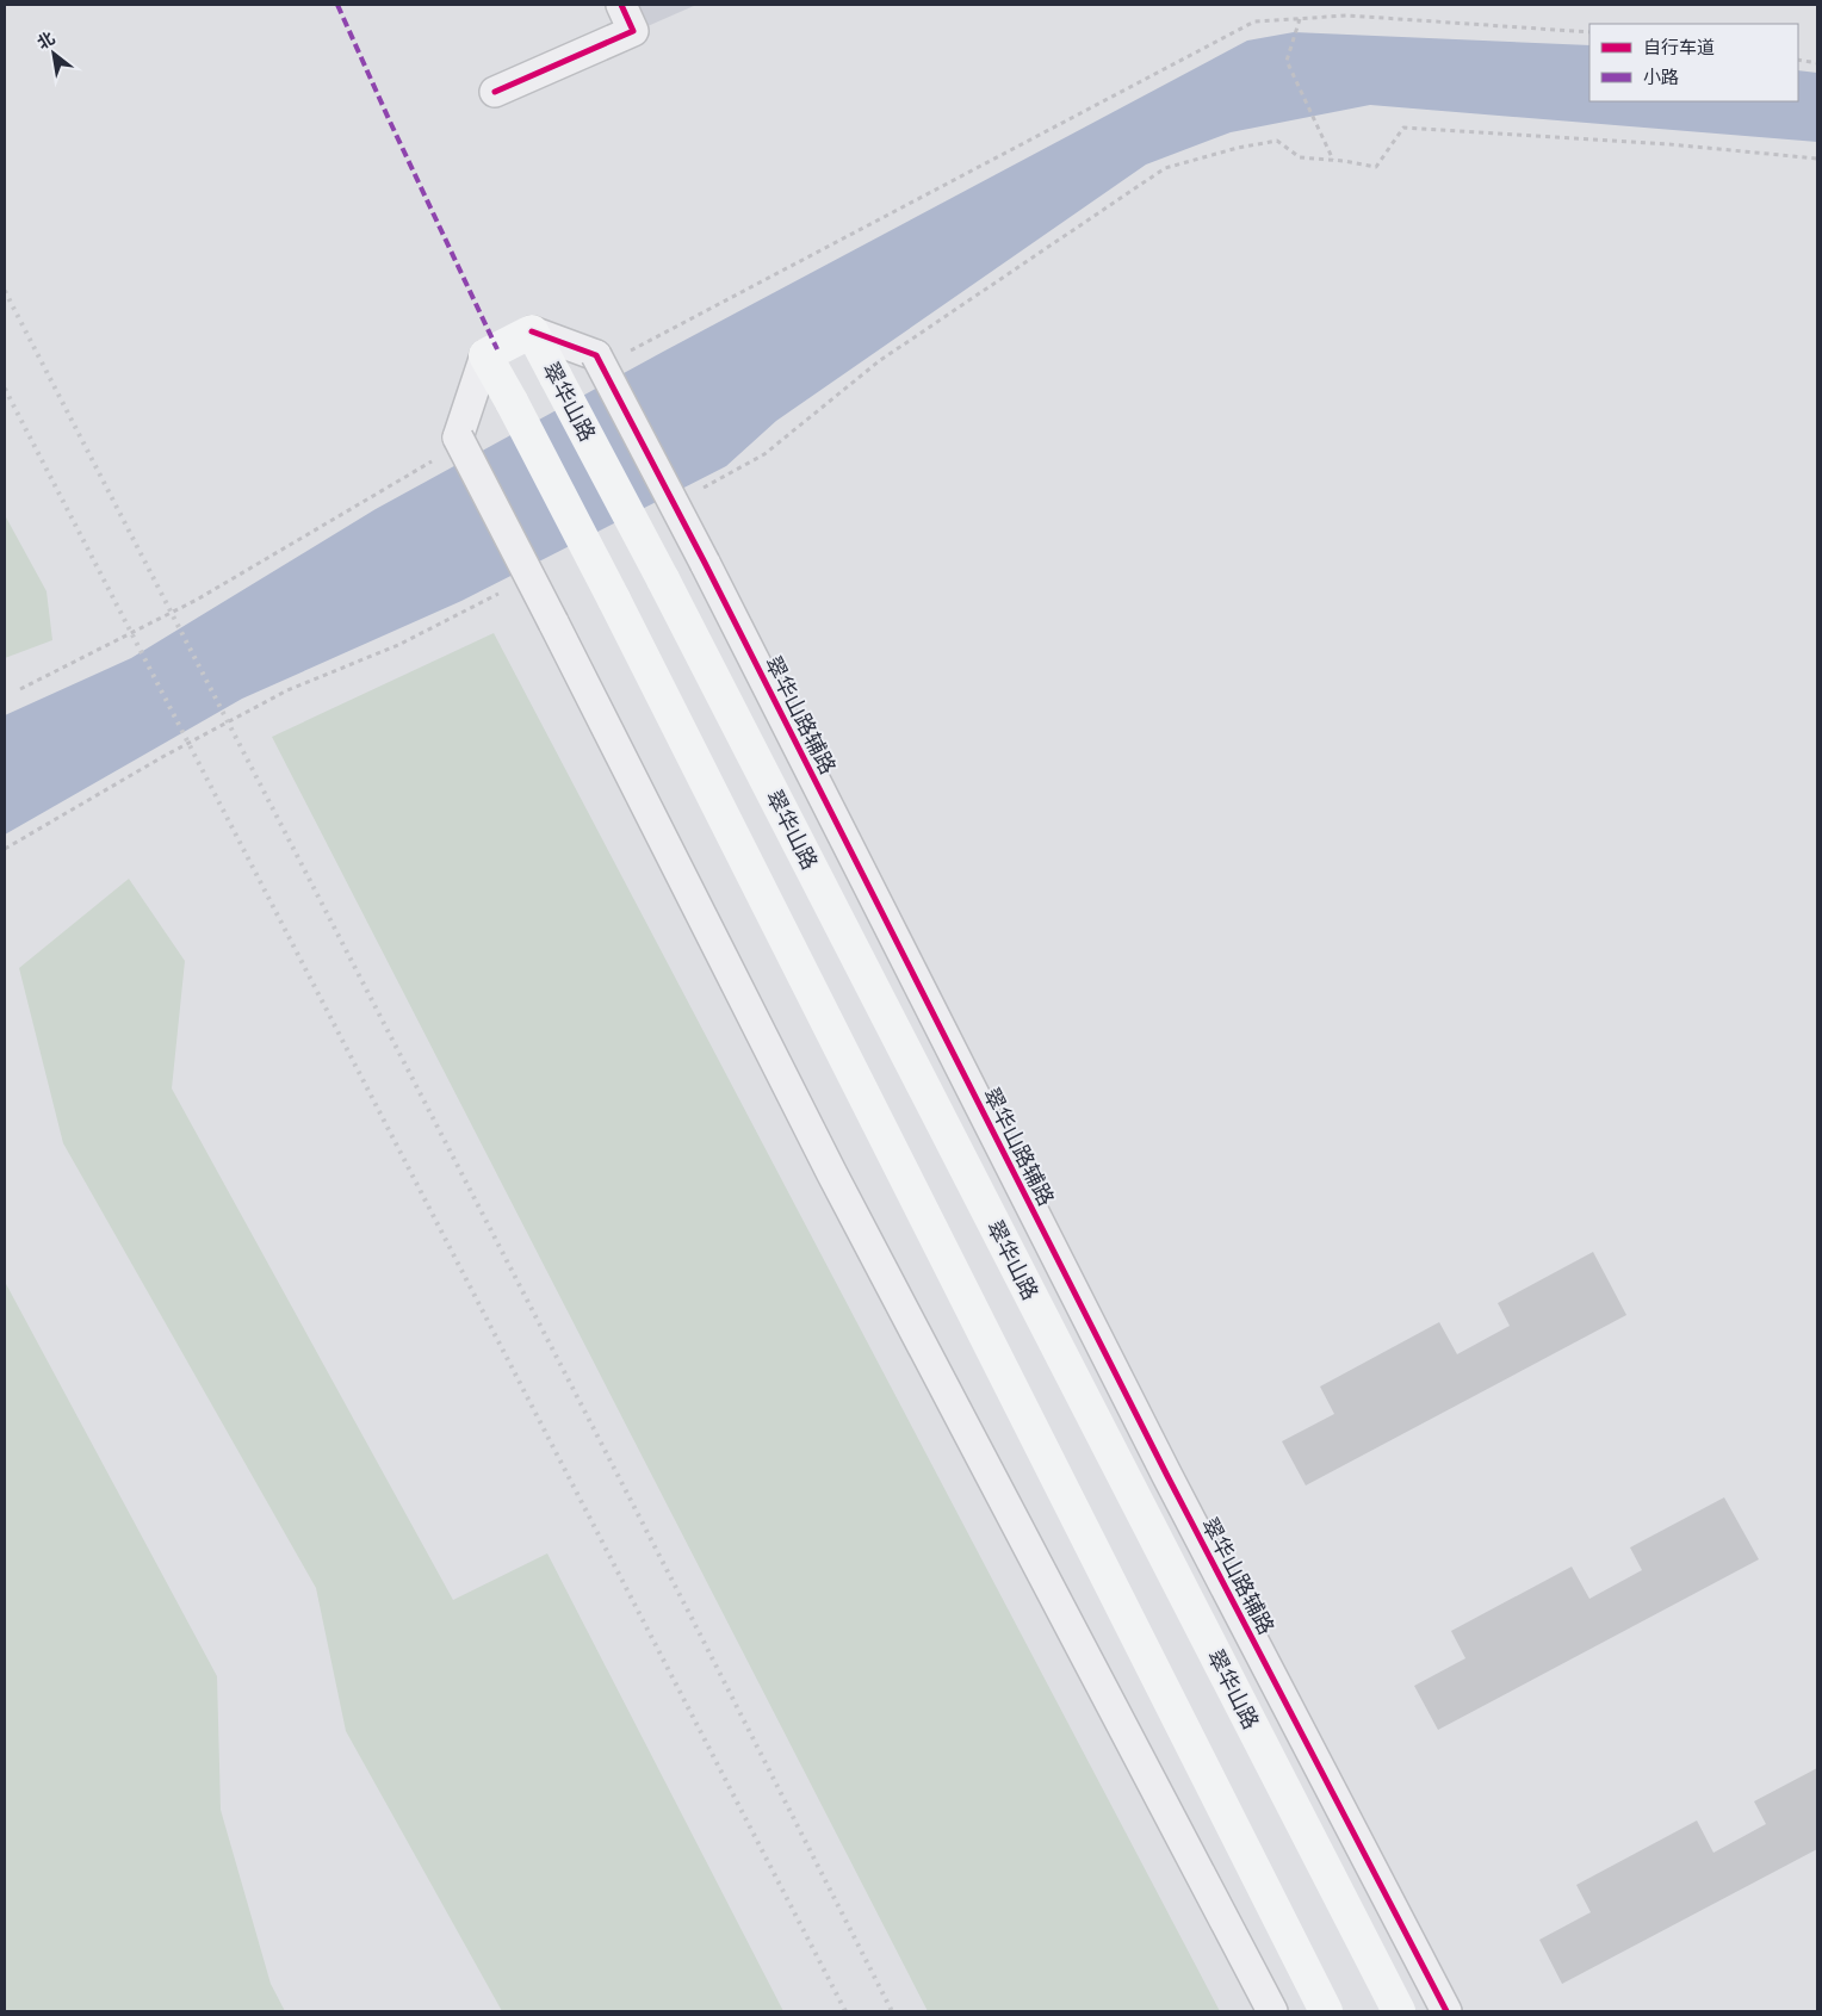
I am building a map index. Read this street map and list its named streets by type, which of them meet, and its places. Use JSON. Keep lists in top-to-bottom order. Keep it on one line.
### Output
{"streets":{"main road":["翠华山路"],"street":["翠华山路辅路"]},"crossings":[["翠华山路","翠华山路辅路"]],"legend":["自行车道","小路"],"north":"top left"}
